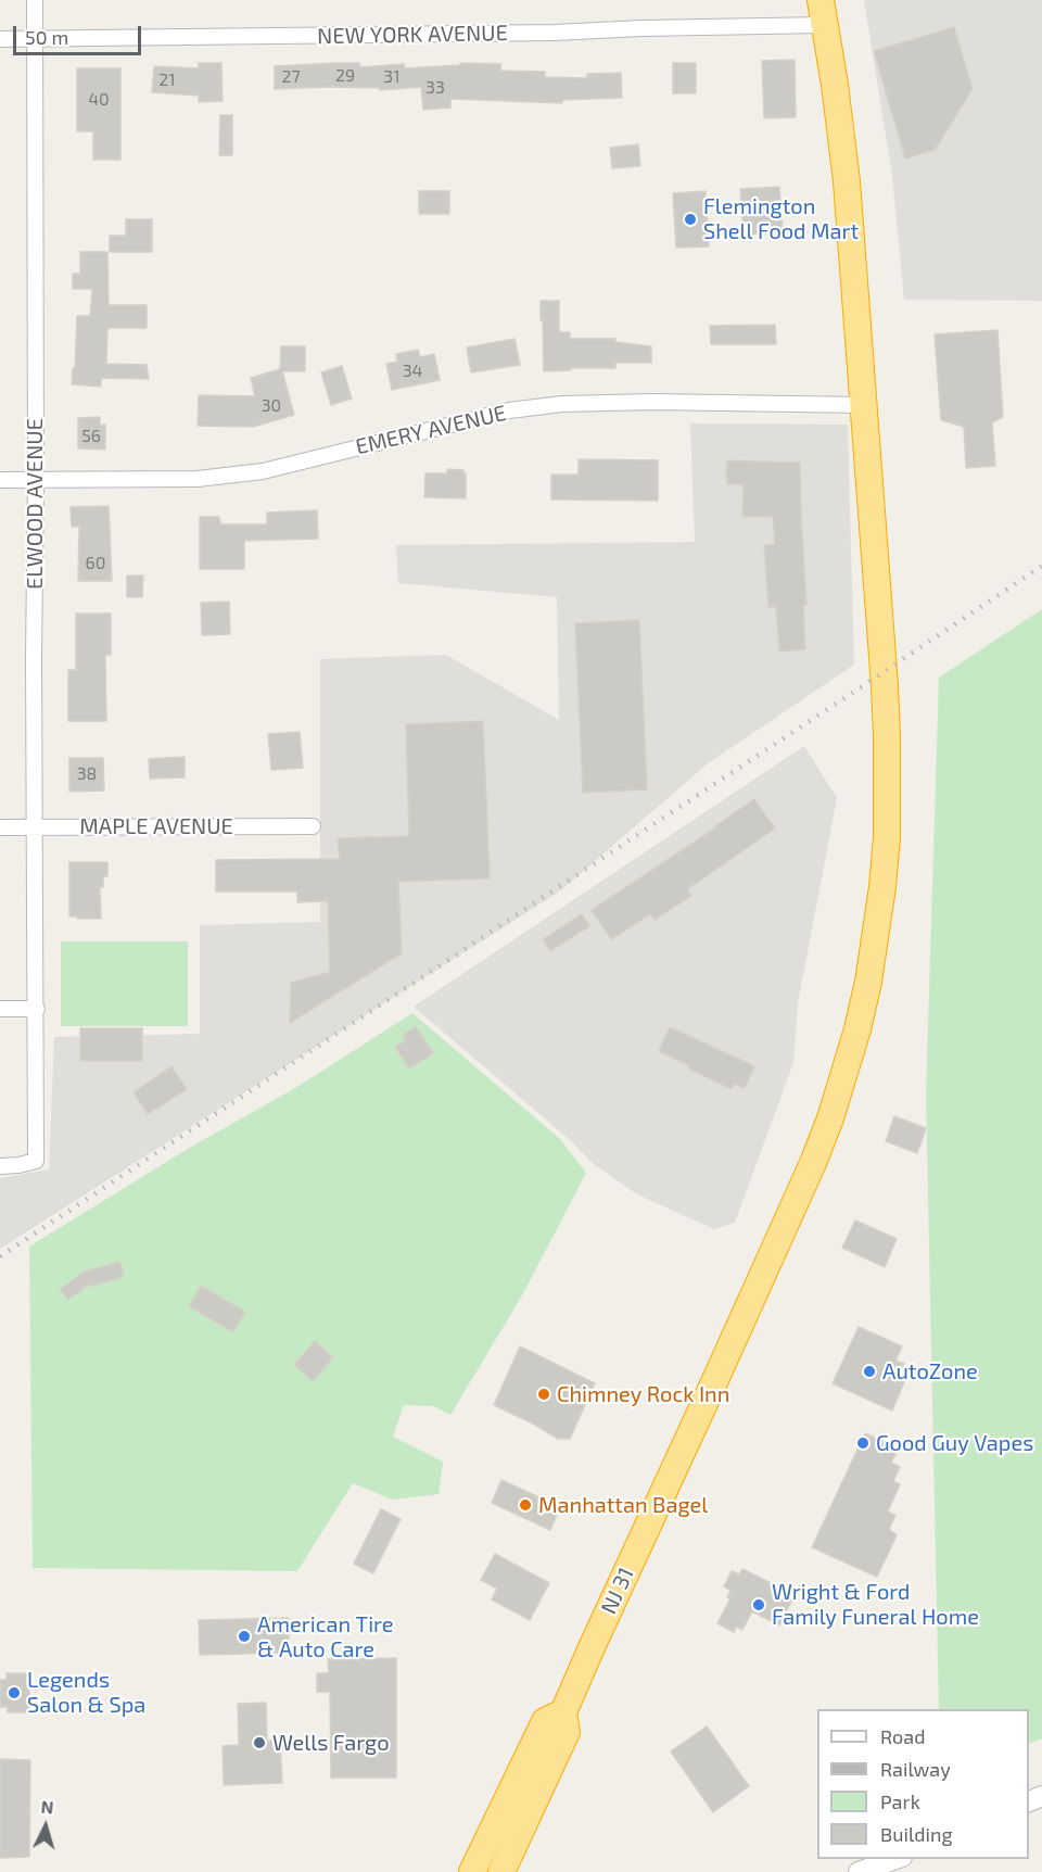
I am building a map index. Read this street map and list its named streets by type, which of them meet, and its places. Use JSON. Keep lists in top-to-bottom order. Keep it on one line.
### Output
{"streets":{"highway":["NJ 31"],"street":["NEW YORK AVENUE","EMERY AVENUE","ELWOOD AVENUE","MAPLE AVENUE"]},"crossings":[["NEW YORK AVENUE","ELWOOD AVENUE"],["NEW YORK AVENUE","NJ 31"],["EMERY AVENUE","ELWOOD AVENUE"],["EMERY AVENUE","NJ 31"],["ELWOOD AVENUE","MAPLE AVENUE"]],"places":["Flemington Shell Food Mart","AutoZone","Chimney Rock Inn","Good Guy Vapes","Manhattan Bagel","Wright & Ford Family Funeral Home","American Tire & Auto Care","Legends Salon & Spa","Wells Fargo"],"house_numbers":["29","27","31","21","33","40","34","30","56","60","38"],"legend":["Road","Railway","Park","Building"],"scale_bar":"50 m","north":"top"}
